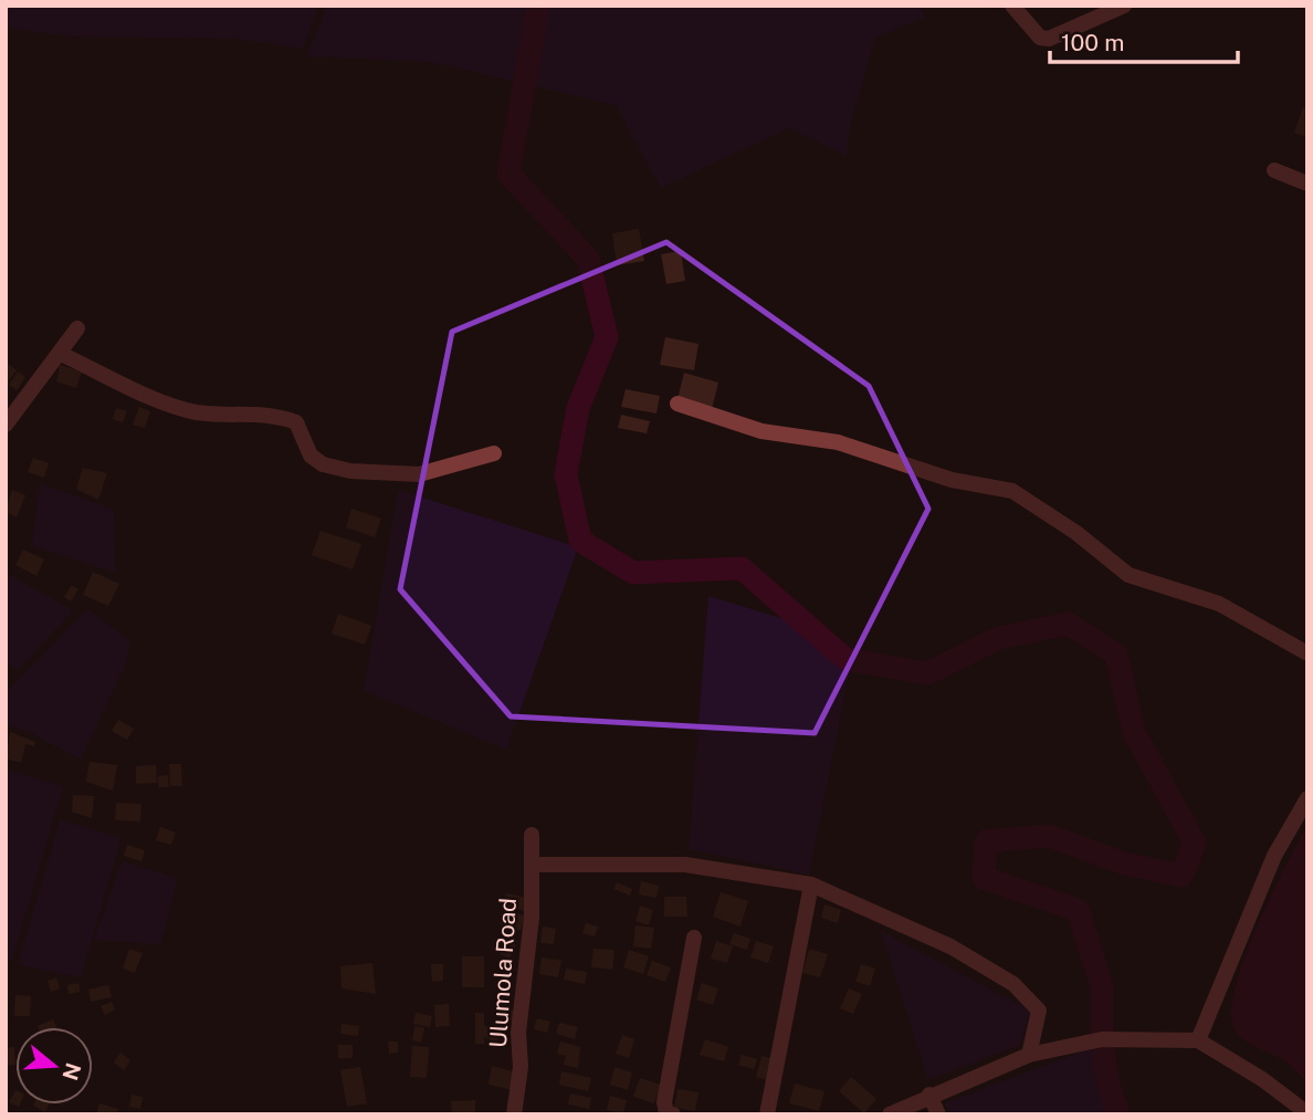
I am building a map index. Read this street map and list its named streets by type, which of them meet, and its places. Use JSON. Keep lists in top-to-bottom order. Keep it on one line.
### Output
{"streets":{"street":["Ulumola Road"]},"scale_bar":"100 m","north":"right"}
